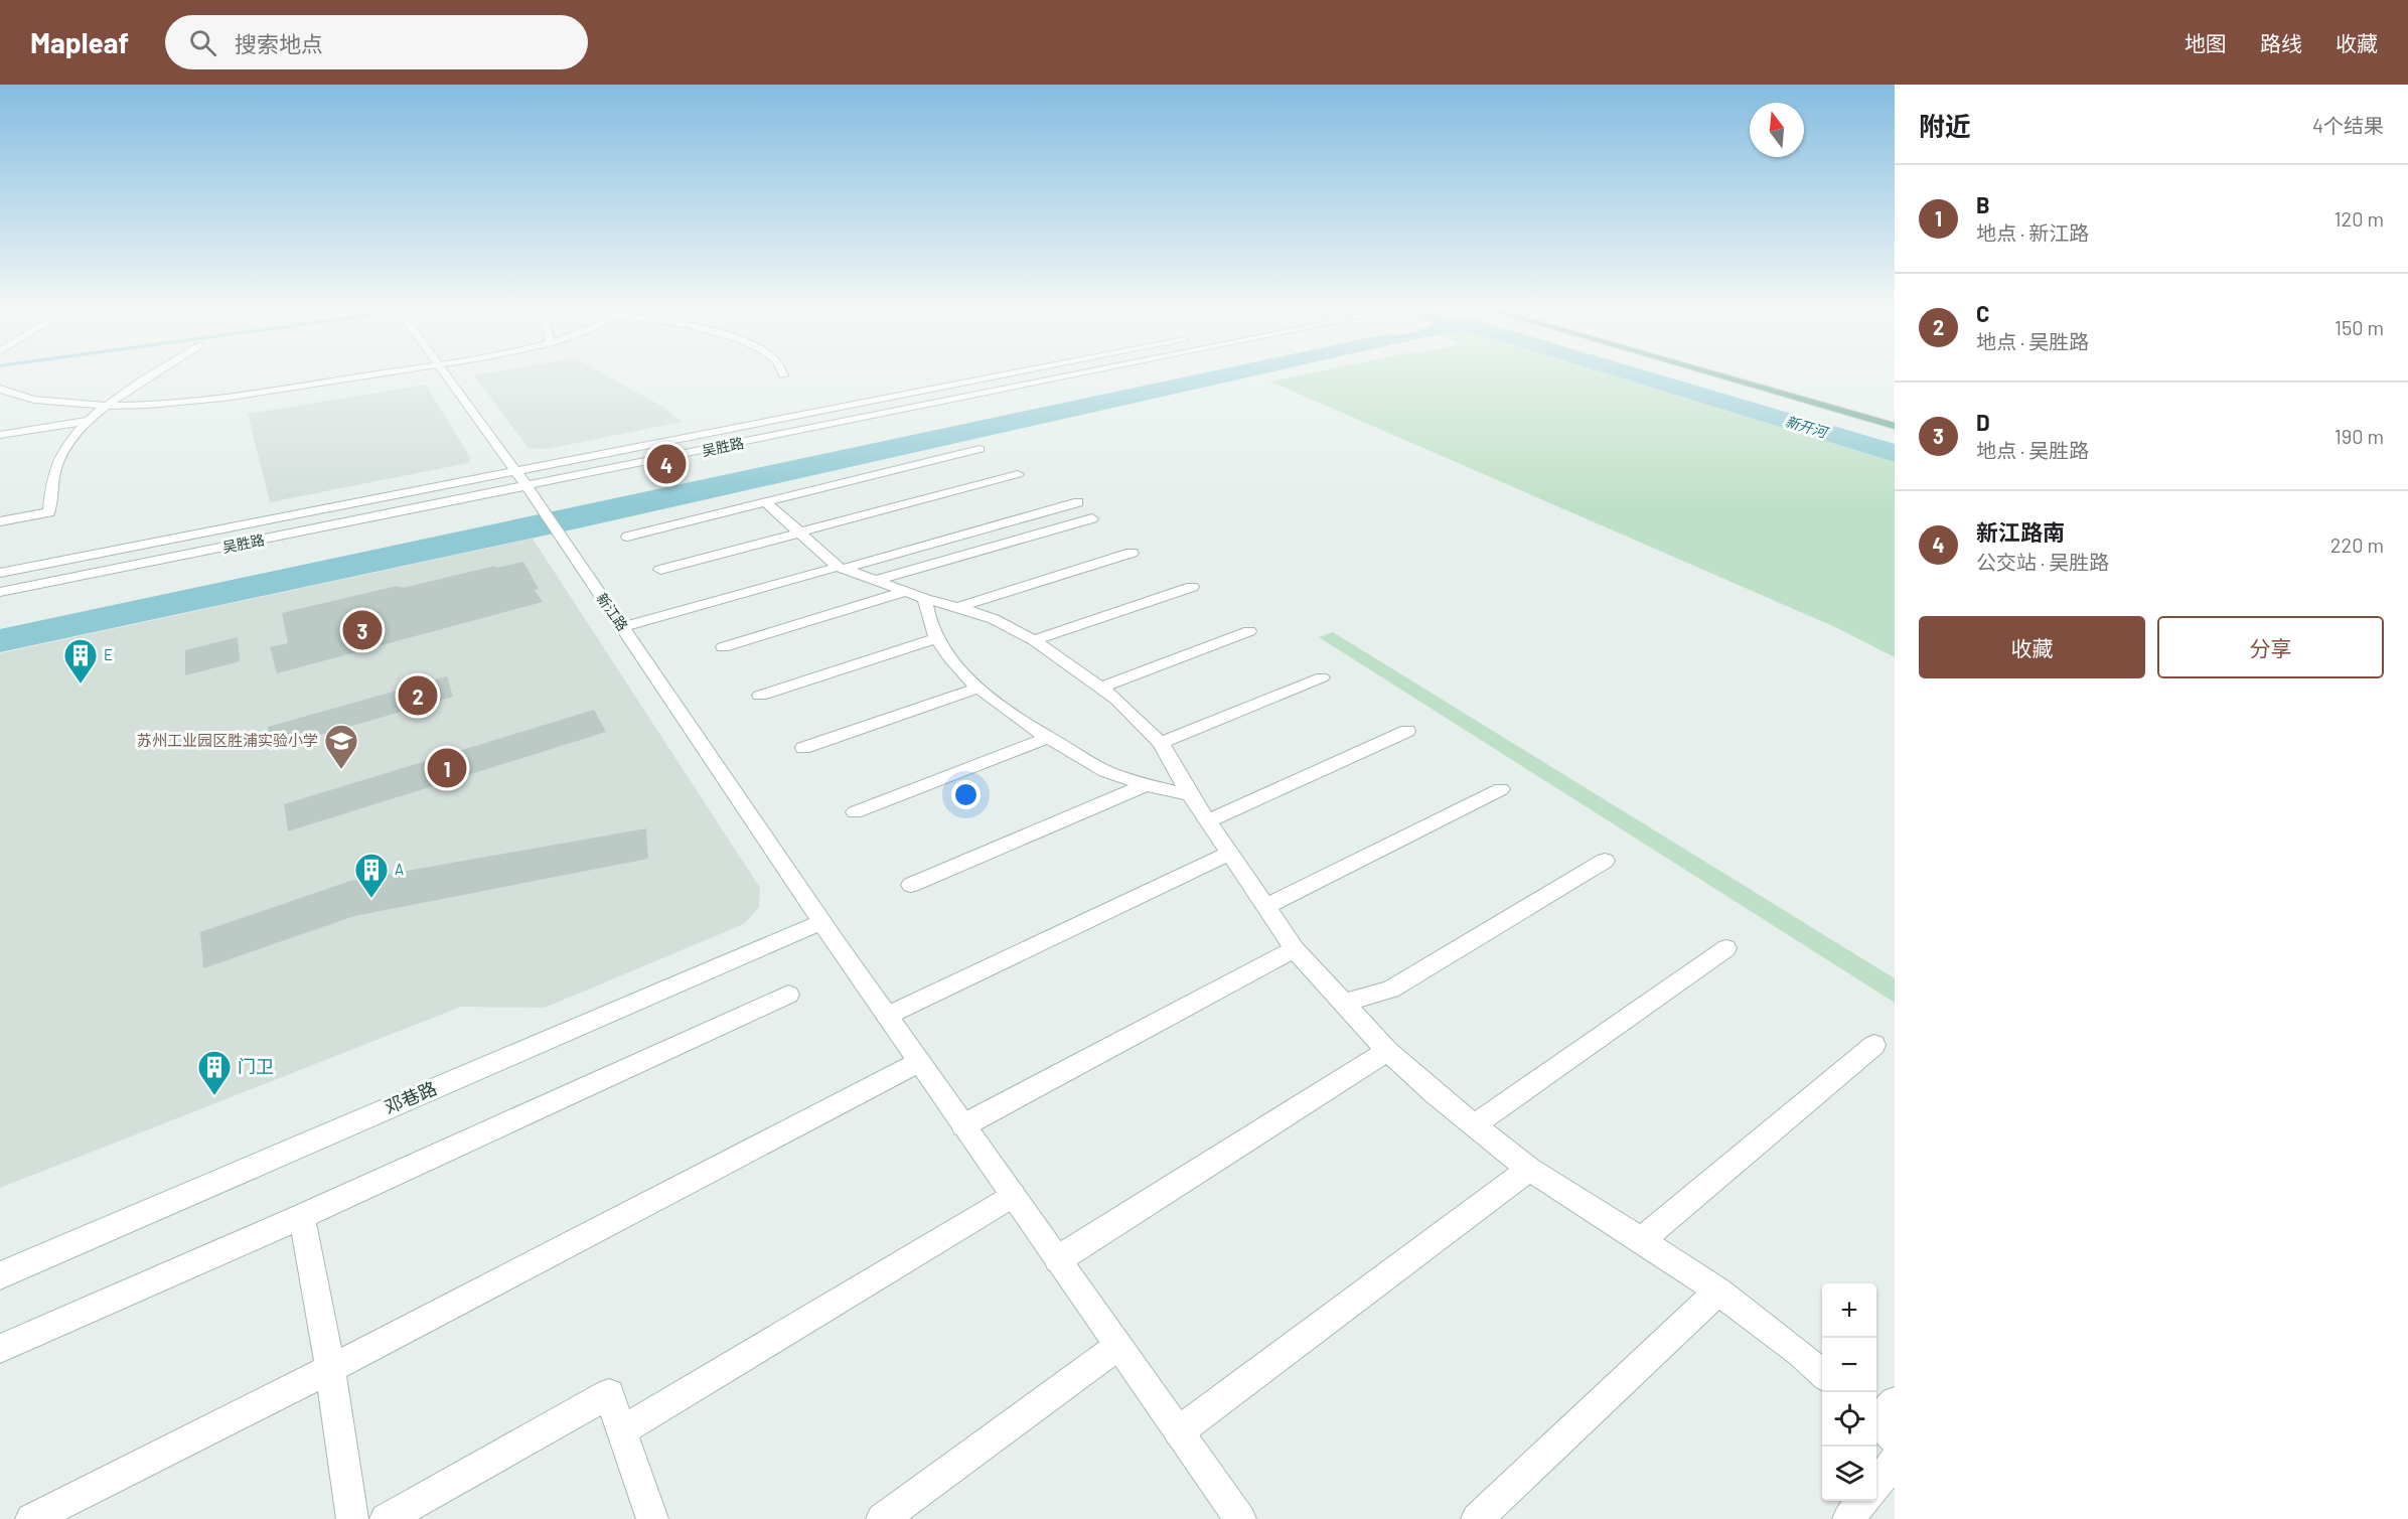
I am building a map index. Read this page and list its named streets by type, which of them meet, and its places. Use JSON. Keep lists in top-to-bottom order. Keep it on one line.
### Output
{"streets":{"street":["吴胜路","新江路","邓巷路"]},"crossings":[["吴胜路","新江路"],["新江路","邓巷路"]],"water":["新开河"],"places":{"building":["E","A","门卫"],"school or university":["苏州工业园区胜浦实验小学"]},"north":"top","page":{"header":"Mapleaf","search":"搜索地点","nav":["地图","路线","收藏"],"heading":["附近","4个结果"],"list":[{"mark":"1","name":"B","note":"地点 · 新江路","value":"120 m"},{"mark":"2","name":"C","note":"地点 · 吴胜路","value":"150 m"},{"mark":"3","name":"D","note":"地点 · 吴胜路","value":"190 m"},{"mark":"4","name":"新江路南","note":"公交站 · 吴胜路","value":"220 m"}],"pins":["4","3","2","1"],"buttons":["收藏","分享"],"map_buttons":["+","−"]}}
